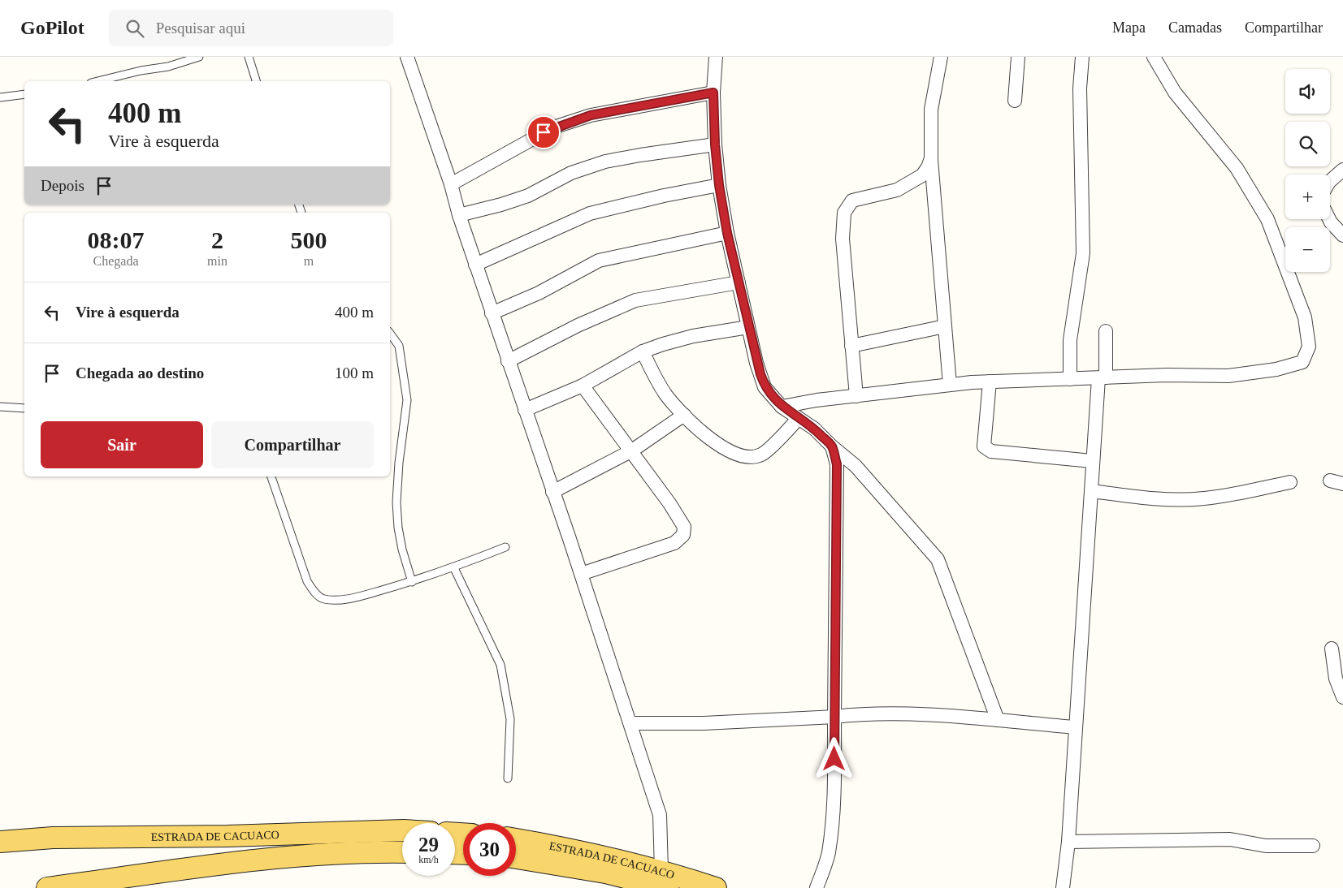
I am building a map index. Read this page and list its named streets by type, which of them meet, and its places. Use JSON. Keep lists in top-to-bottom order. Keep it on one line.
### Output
{"streets":{"main road":["ESTRADA DE CACUACO"]},"page":{"header":"GoPilot","search":"Pesquisar aqui","nav":["Mapa","Camadas","Compartilhar"],"map_buttons":["+","−"],"turn":["400 m","Vire à esquerda"],"then":"Depois","eta":["08:07","Chegada","2","min","500","m"],"list":[{"name":"Vire à esquerda","value":"400 m"},{"name":"Chegada ao destino","value":"100 m"}],"buttons":["Sair","Compartilhar"],"speed":"29 km/h","limit":"30"}}
